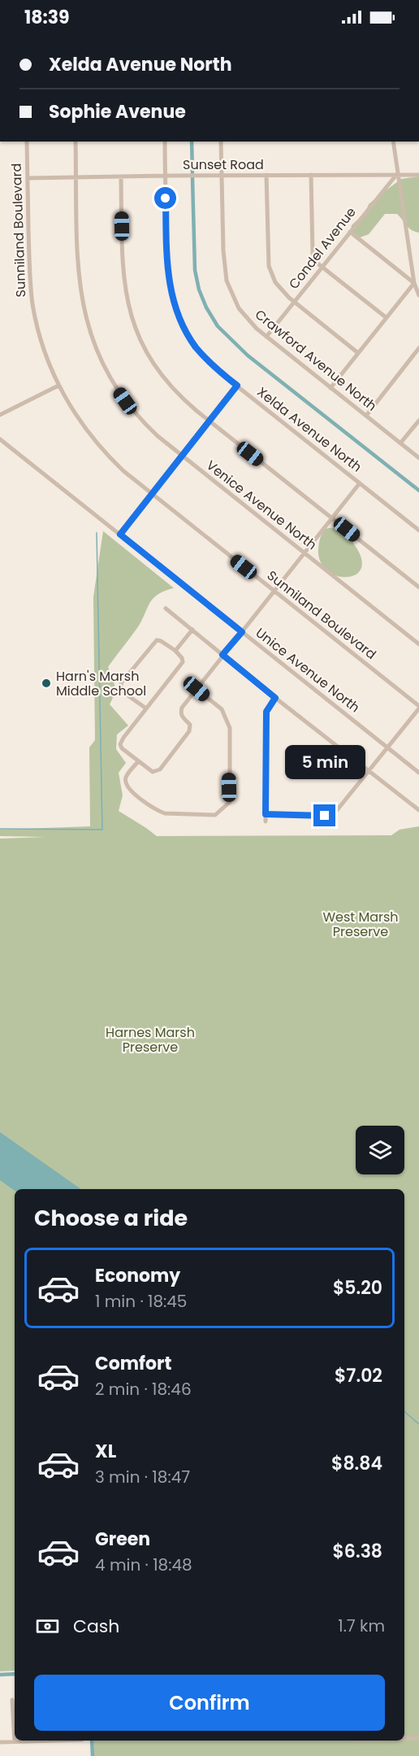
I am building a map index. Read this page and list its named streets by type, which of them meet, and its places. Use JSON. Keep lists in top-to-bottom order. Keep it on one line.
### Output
{"streets":{"street":["Sunset Road","Sunniland Boulevard","Condel Avenue","Crawford Avenue North","Xelda Avenue North","Venice Avenue North","Unice Avenue North"]},"crossings":[["Sunset Road","Sunniland Boulevard"],["Sunset Road","Condel Avenue"],["Sunset Road","Crawford Avenue North"],["Sunset Road","Xelda Avenue North"],["Sunset Road","Venice Avenue North"],["Condel Avenue","Crawford Avenue North"]],"parks":["West Marsh Preserve","Harnes Marsh Preserve"],"places":["Harn's Marsh Middle School"],"page":{"status":"18:39","banner":["Xelda Avenue North","Sophie Avenue"],"bubble":"5 min","heading":"Choose a ride","list":[{"name":"Economy","note":"1 min · 18:45","value":"$5.20"},{"name":"Comfort","note":"2 min · 18:46","value":"$7.02"},{"name":"XL","note":"3 min · 18:47","value":"$8.84"},{"name":"Green","note":"4 min · 18:48","value":"$6.38"}],"pay":["Cash","1.7 km"],"buttons":"Confirm"}}
